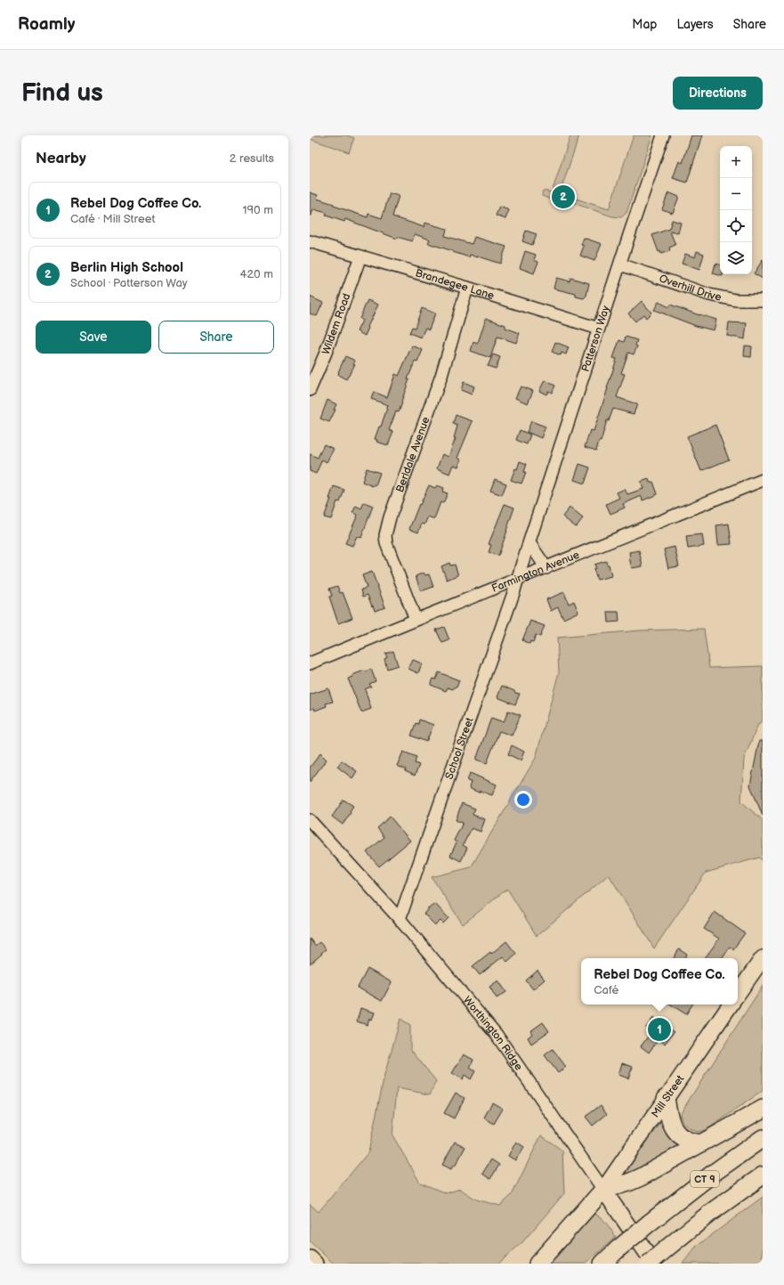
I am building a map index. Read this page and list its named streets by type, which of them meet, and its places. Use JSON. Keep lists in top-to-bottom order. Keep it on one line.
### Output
{"streets":{"highway":["CT 9"],"main road":["Worthington Ridge","Mill Street"],"street":["Brandegee Lane","Overhill Drive","Wildem Road","Patterson Way","Berldale Avenue","Farmington Avenue","School Street"]},"crossings":[["Brandegee Lane","Wildem Road"],["Brandegee Lane","Patterson Way"],["Brandegee Lane","Berldale Avenue"],["Overhill Drive","Patterson Way"],["Patterson Way","Farmington Avenue"],["Patterson Way","School Street"],["Berldale Avenue","Farmington Avenue"],["Farmington Avenue","School Street"],["School Street","Worthington Ridge"],["Worthington Ridge","Mill Street"]],"page":{"header":"Roamly","nav":["Map","Layers","Share"],"buttons":["Directions",["Save","Share"]],"title":"Find us","heading":["Nearby","2 results"],"map_buttons":["+","−"],"list":[{"mark":"1","name":"Rebel Dog Coffee Co.","note":"Café · Mill Street","value":"190 m"},{"mark":"2","name":"Berlin High School","note":"School · Patterson Way","value":"420 m"}],"pins":["2","1"],"popup":["Rebel Dog Coffee Co.","Café"]}}
